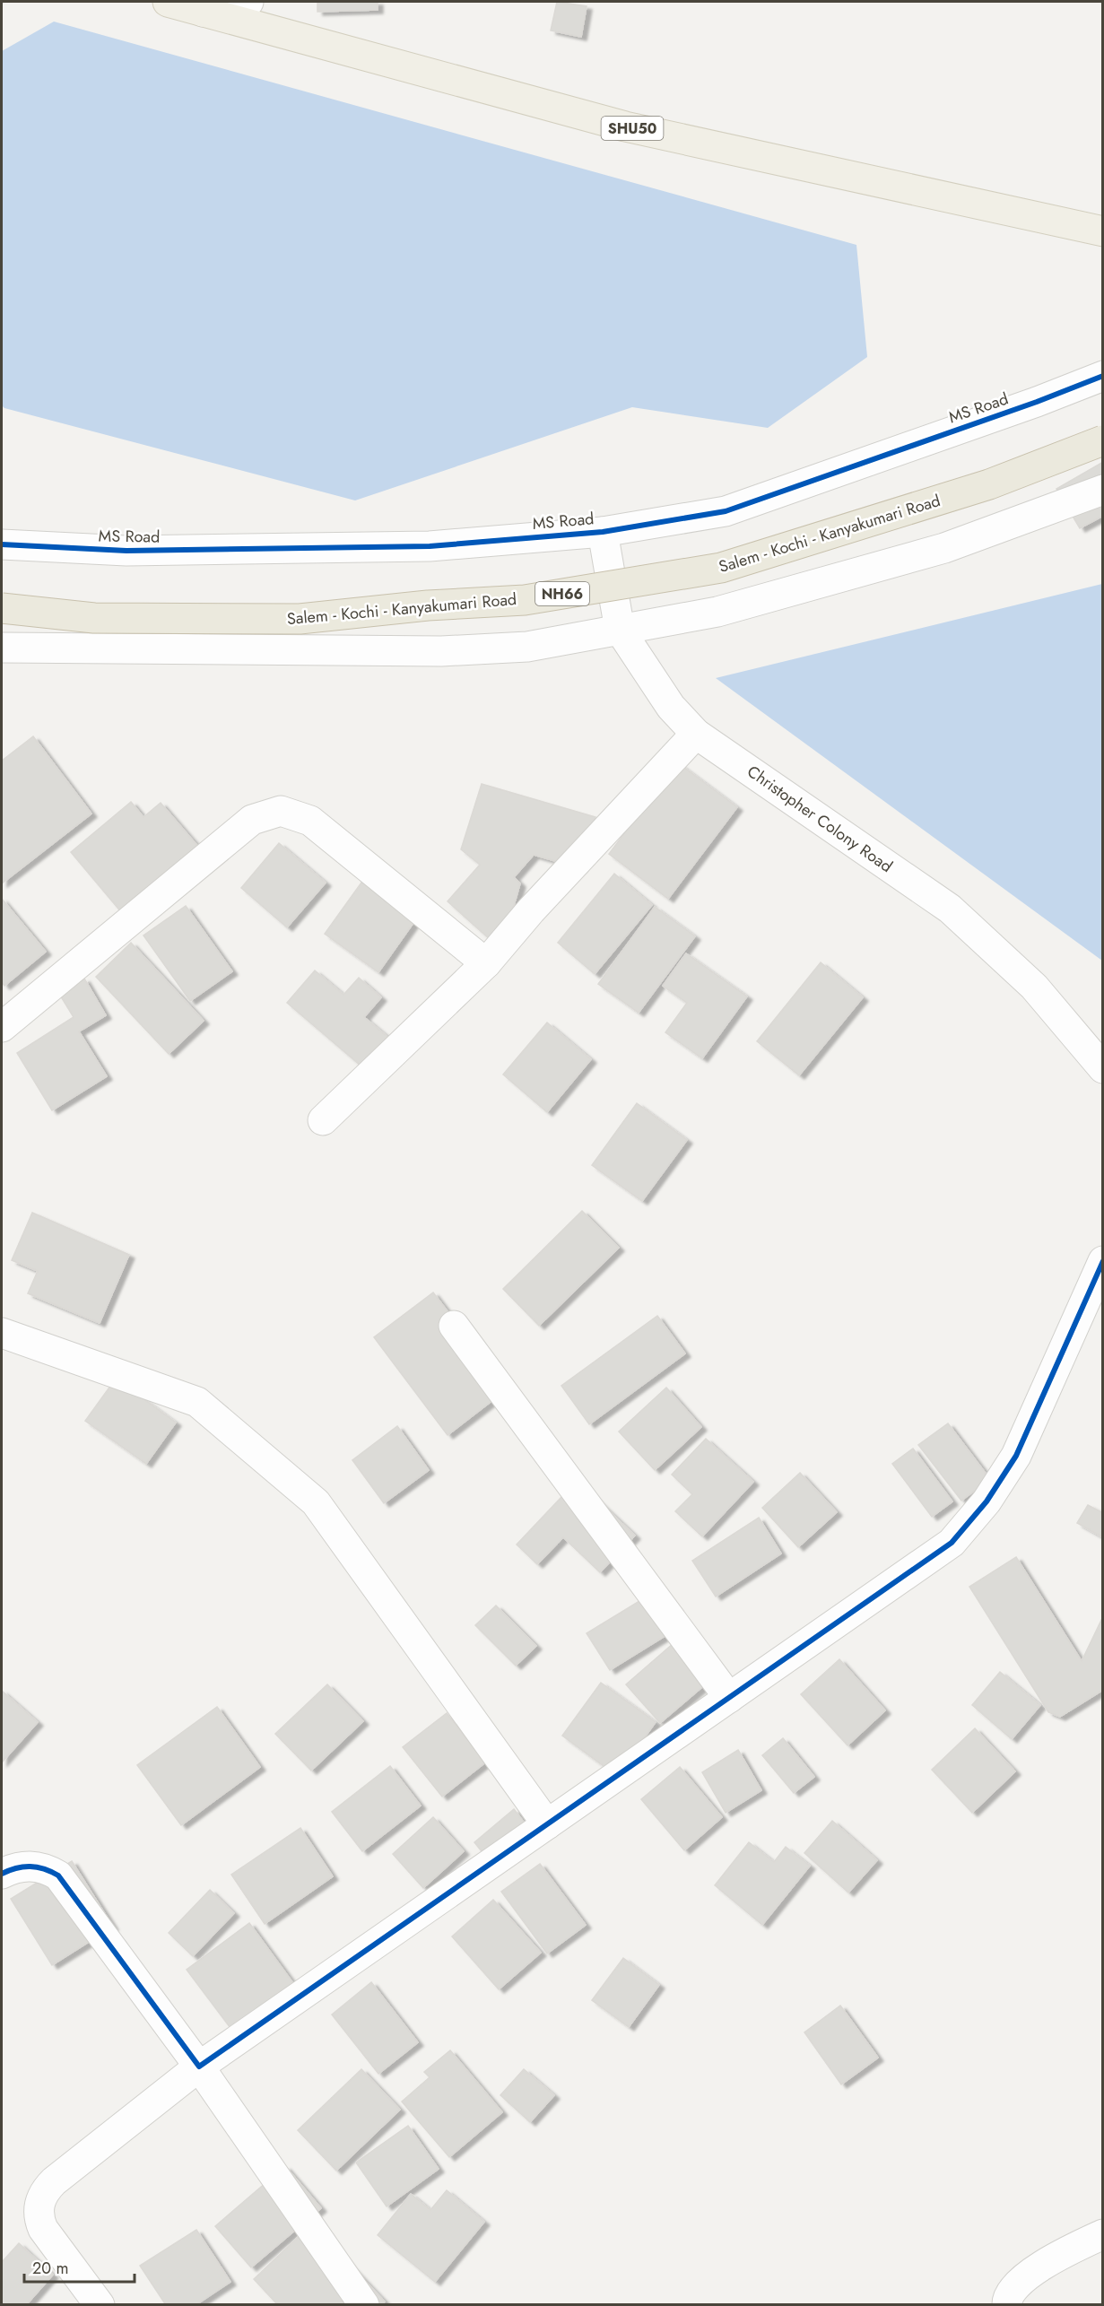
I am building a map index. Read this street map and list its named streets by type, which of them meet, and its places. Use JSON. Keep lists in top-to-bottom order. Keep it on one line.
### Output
{"streets":{"highway":["Salem - Kochi - Kanyakumari Road","NH66"],"main road":["SHU50"],"street":["MS Road","Christopher Colony Road"]},"crossings":[["MS Road","Christopher Colony Road"]],"scale_bar":"20 m"}
